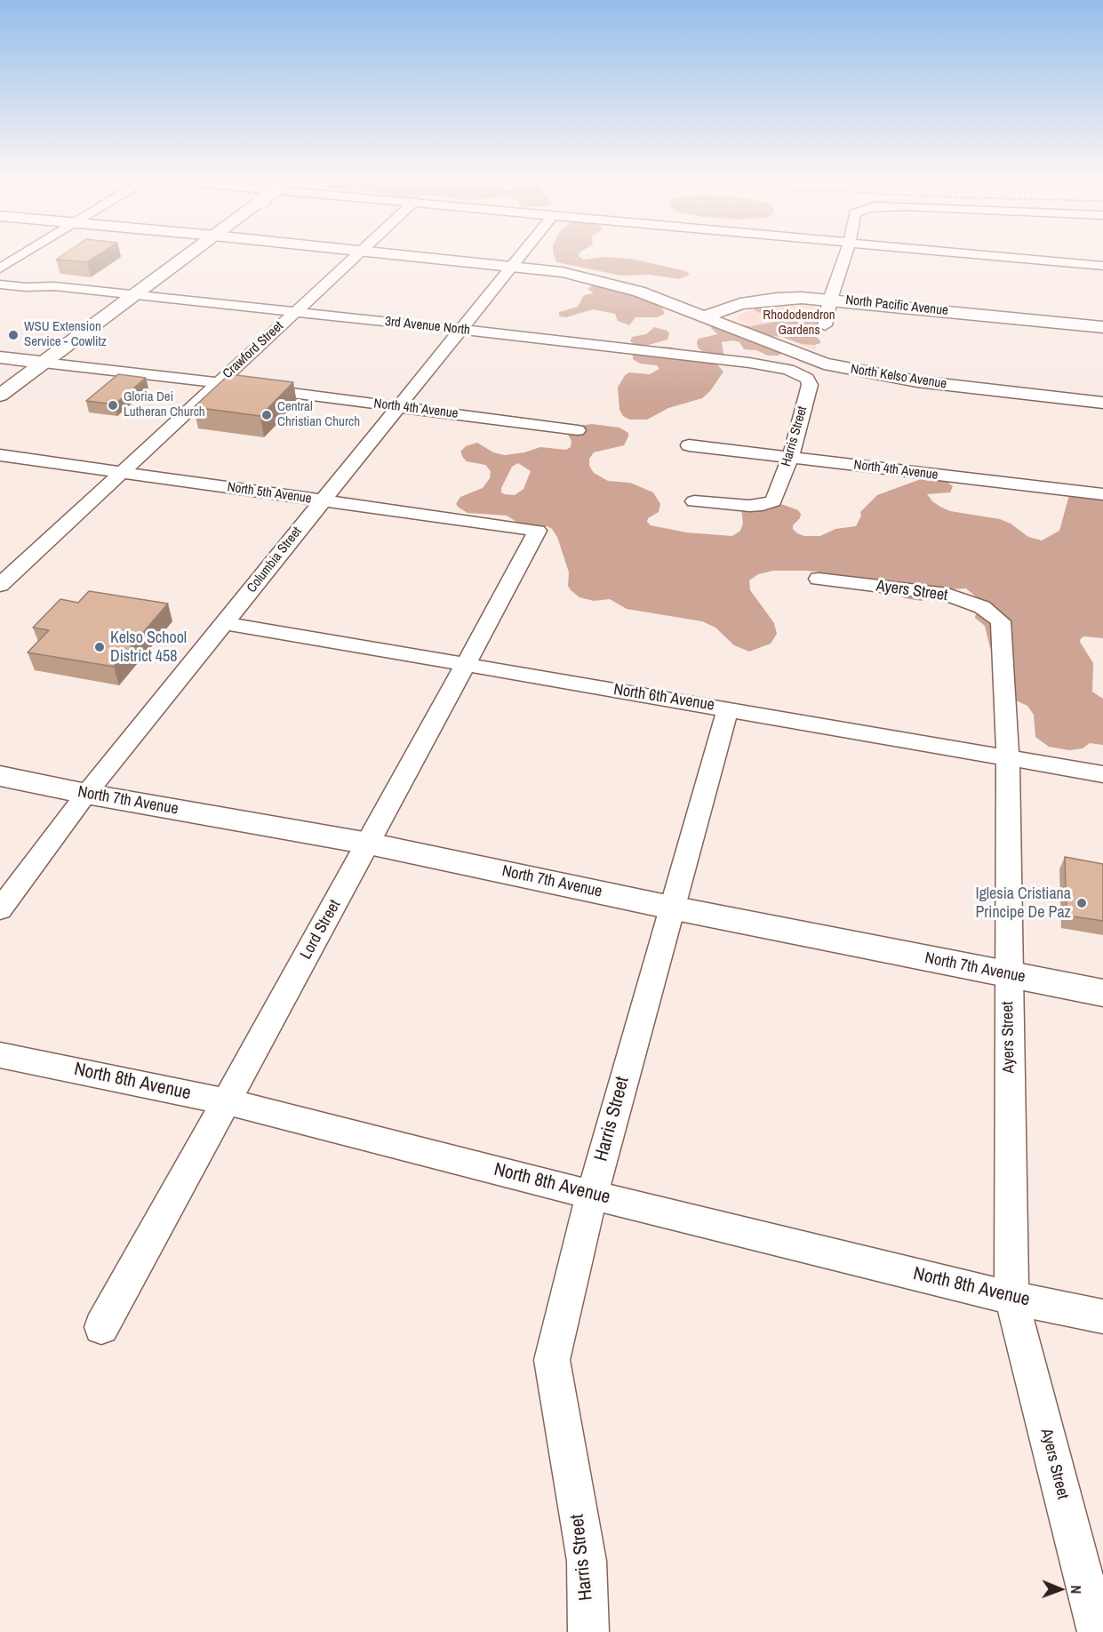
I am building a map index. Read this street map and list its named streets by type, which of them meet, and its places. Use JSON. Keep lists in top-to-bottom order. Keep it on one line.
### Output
{"streets":{"street":["North Pacific Avenue","3rd Avenue North","Crawford Street","North Kelso Avenue","North 4th Avenue","Harris Street","North 5th Avenue","Columbia Street","Ayers Street","North 6th Avenue","North 7th Avenue","Lord Street","North 8th Avenue"]},"crossings":[["North Pacific Avenue","North Kelso Avenue"],["3rd Avenue North","Crawford Street"],["3rd Avenue North","Harris Street"],["3rd Avenue North","Columbia Street"],["Crawford Street","North 4th Avenue"],["Crawford Street","North 5th Avenue"],["North 4th Avenue","Harris Street"],["North 4th Avenue","Columbia Street"],["Harris Street","North 6th Avenue"],["Harris Street","North 7th Avenue"],["Harris Street","North 8th Avenue"],["North 5th Avenue","Columbia Street"],["North 5th Avenue","Lord Street"],["Columbia Street","North 6th Avenue"],["Columbia Street","North 7th Avenue"],["Ayers Street","North 6th Avenue"],["Ayers Street","North 7th Avenue"],["Ayers Street","North 8th Avenue"],["North 6th Avenue","Lord Street"],["North 7th Avenue","Lord Street"],["Lord Street","North 8th Avenue"]],"parks":["Rhododendron Gardens"],"places":["WSU Extension Service - Cowlitz","Gloria Dei Lutheran Church","Central Christian Church","Kelso School District 458","Iglesia Cristiana Principe De Paz"],"north":"right"}
